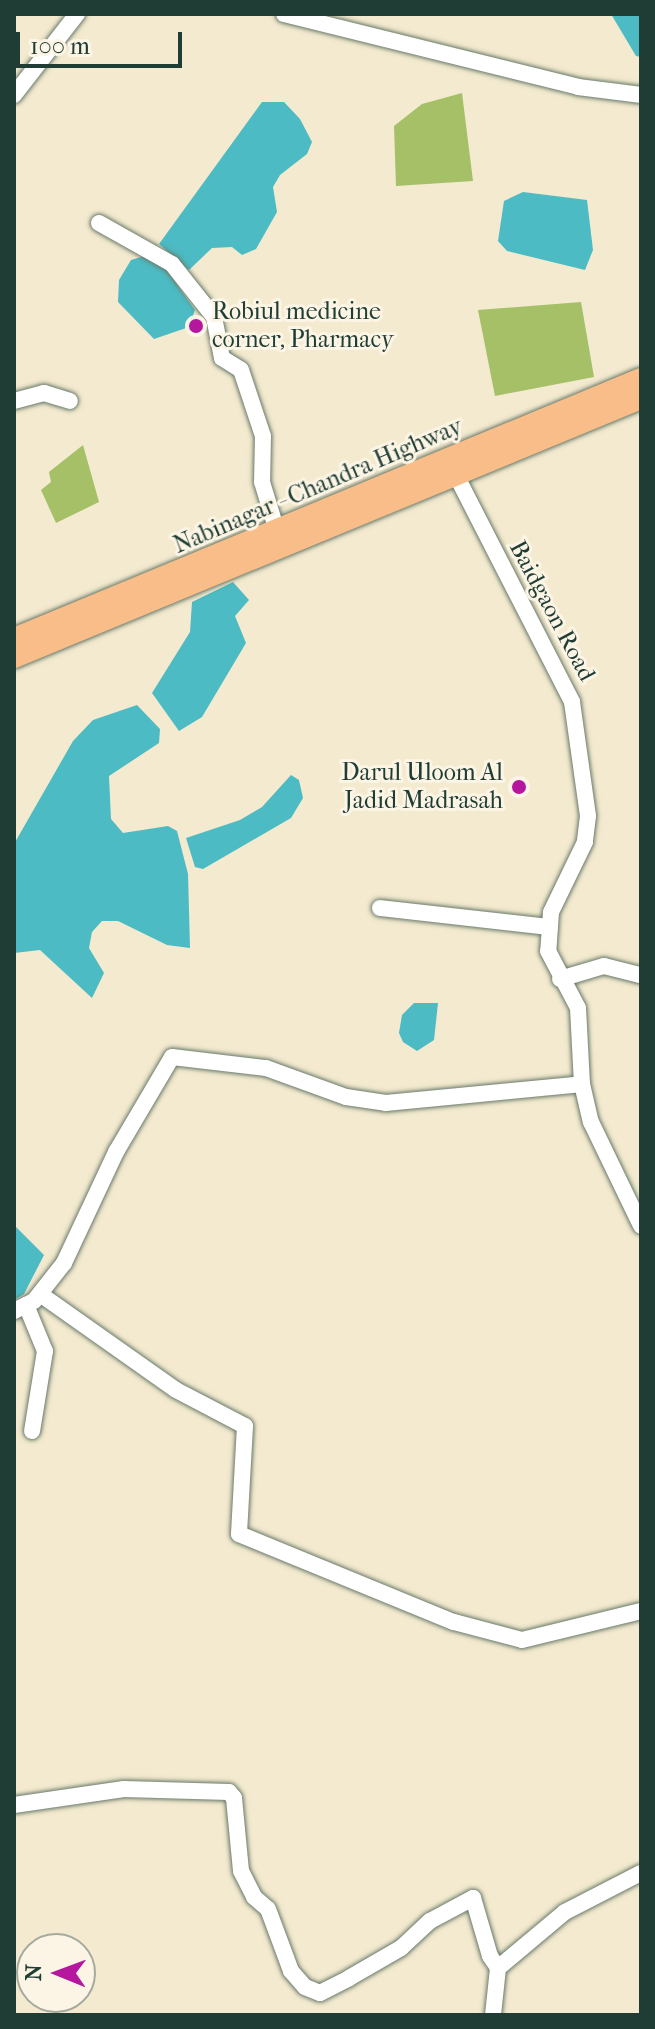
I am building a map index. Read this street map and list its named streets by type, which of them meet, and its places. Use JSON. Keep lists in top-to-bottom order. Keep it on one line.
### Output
{"streets":{"highway":["Nabinagar - Chandra Highway"],"street":["Baidgaon Road"]},"crossings":[["Nabinagar - Chandra Highway","Baidgaon Road"]],"places":["Robiul medicine corner, Pharmacy","Darul Uloom Al Jadid Madrasah"],"scale_bar":"100 m","north":"left"}
